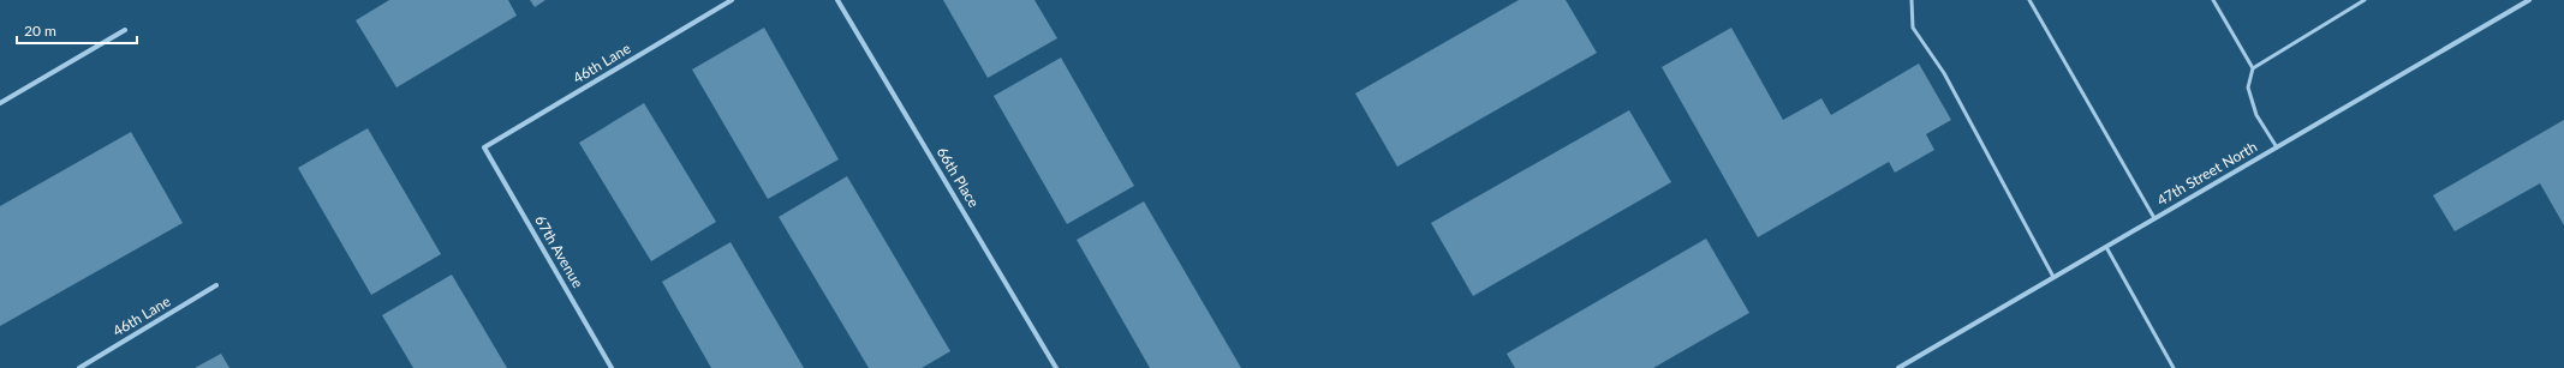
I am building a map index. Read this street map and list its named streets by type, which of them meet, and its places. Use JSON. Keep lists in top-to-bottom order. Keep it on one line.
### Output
{"streets":{"street":["46th Lane","47th Street North","66th Place","67th Avenue"]},"crossings":[["46th Lane","67th Avenue"]],"scale_bar":"20 m"}
